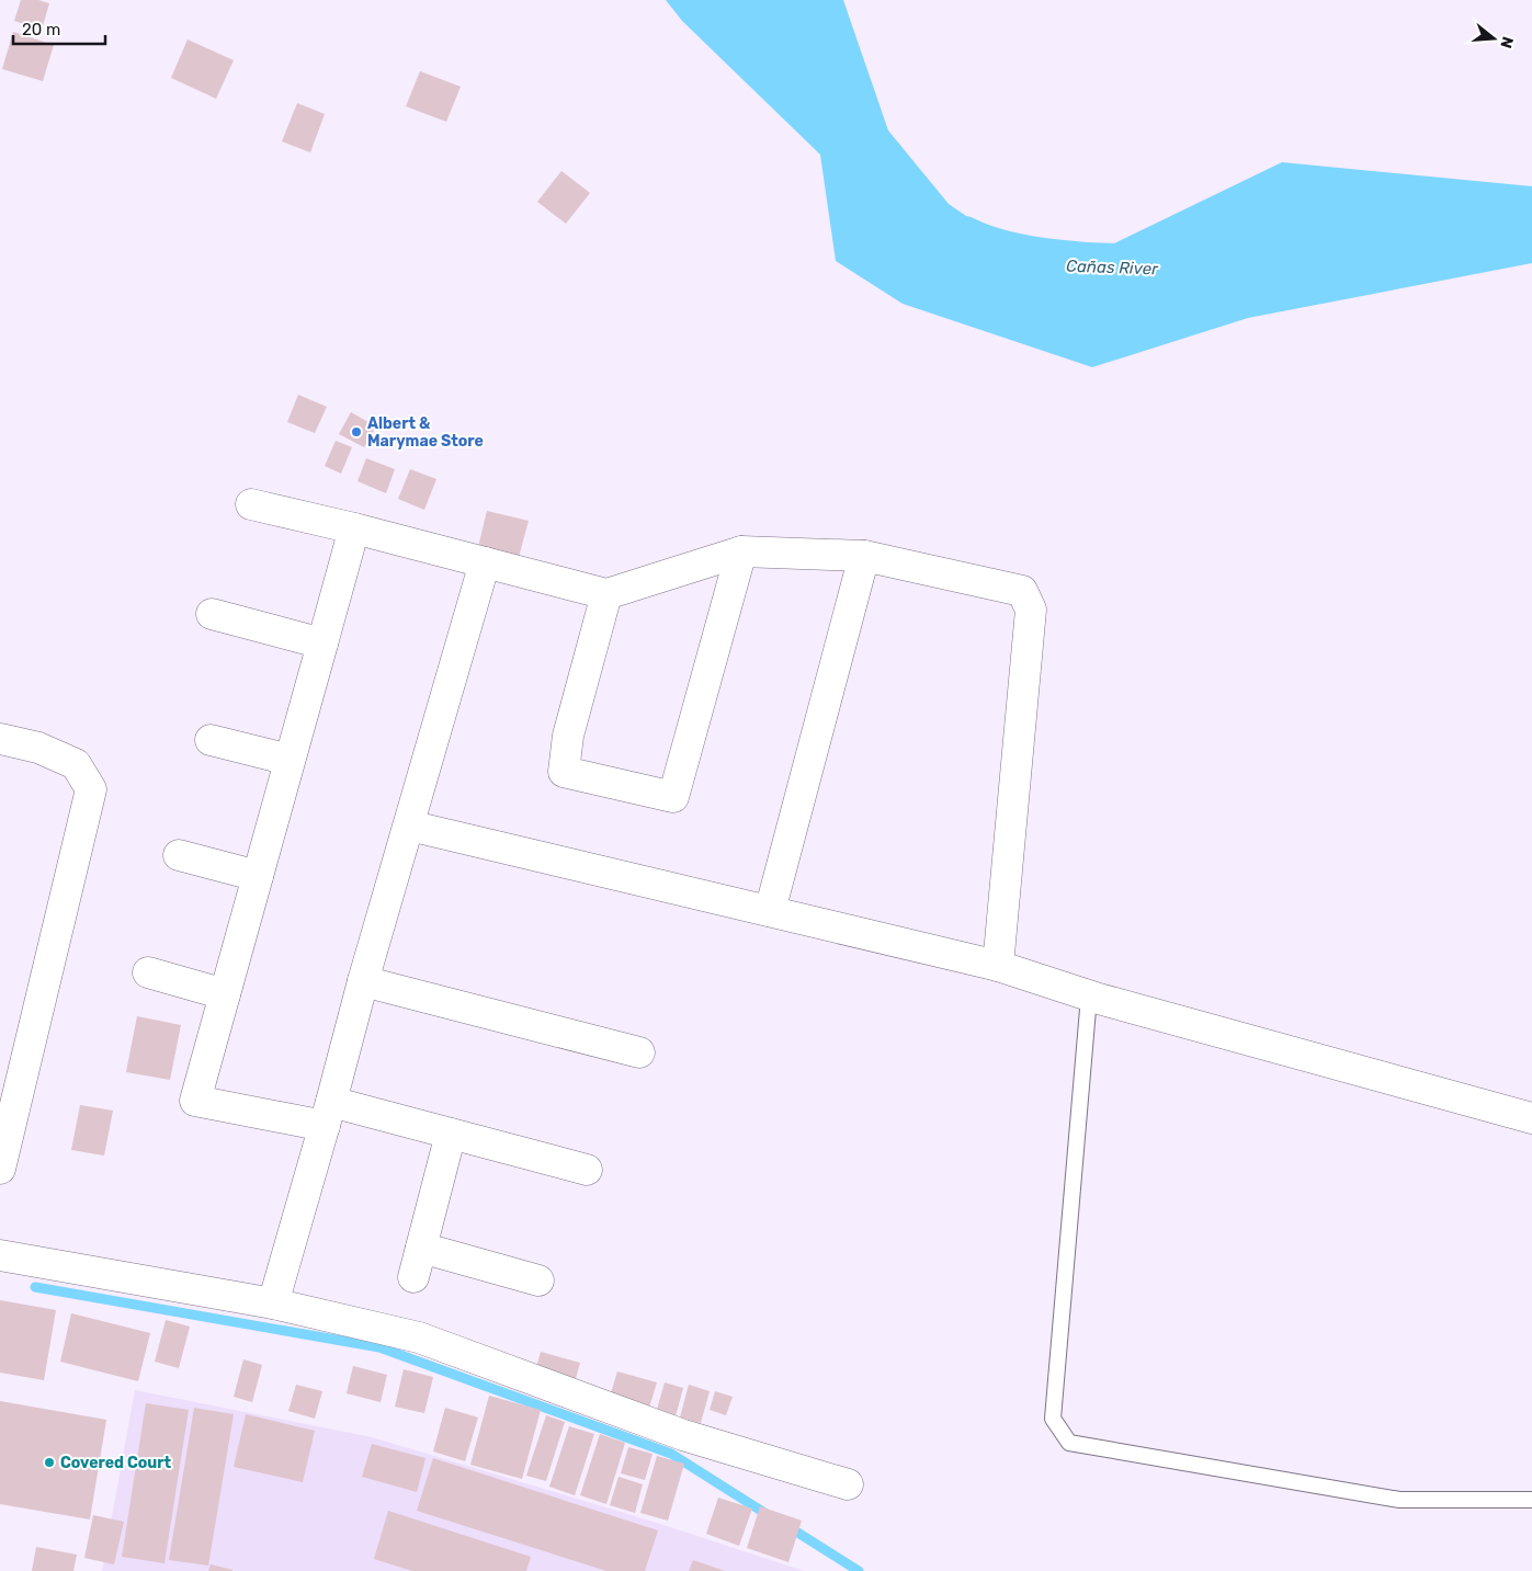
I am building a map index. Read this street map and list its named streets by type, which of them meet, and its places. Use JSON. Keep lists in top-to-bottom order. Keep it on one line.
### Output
{"water":["Cañas River"],"places":["Albert & Marymae Store","Covered Court"],"scale_bar":"20 m","north":"right"}
